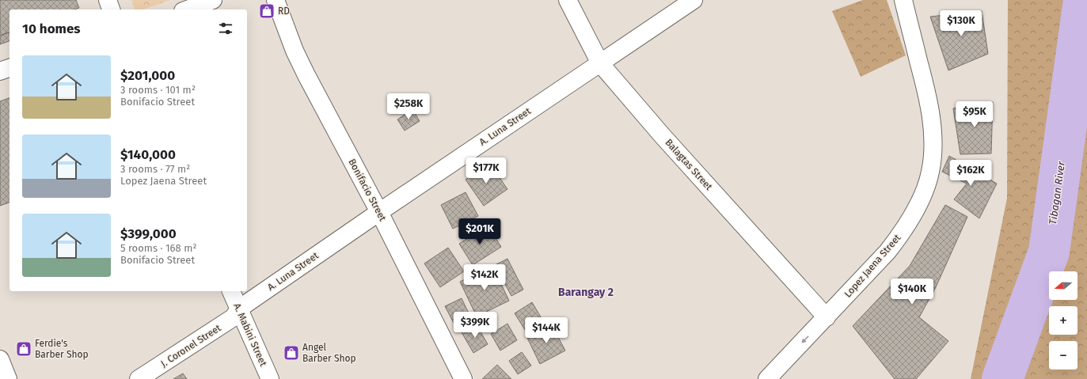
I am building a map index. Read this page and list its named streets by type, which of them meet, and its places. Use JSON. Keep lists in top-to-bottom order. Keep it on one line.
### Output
{"streets":{"street":["A. Luna Street","Balagtas Street","Bonifacio Street","Lopez Jaena Street","A. Mabini Street","J. Coronel Street"]},"crossings":[["A. Luna Street","Balagtas Street"],["A. Luna Street","Bonifacio Street"],["A. Luna Street","A. Mabini Street"],["A. Luna Street","J. Coronel Street"],["Balagtas Street","Lopez Jaena Street"],["A. Mabini Street","J. Coronel Street"]],"districts":["Barangay 2"],"water":["Tibagan River"],"places":{"shop":["RD","Ferdie's Barber Shop","Angel Barber Shop"]},"north":"left","page":{"heading":"10 homes","price":["$130K","$258K","$95K","$177K","$162K","$201K","$142K","$140K","$399K","$144K"],"list":[{"name":"$201,000","note":"3 rooms · 101 m² · Bonifacio Street"},{"name":"$140,000","note":"3 rooms · 77 m² · Lopez Jaena Street"},{"name":"$399,000","note":"5 rooms · 168 m² · Bonifacio Street"}],"map_buttons":["+","−"]}}
